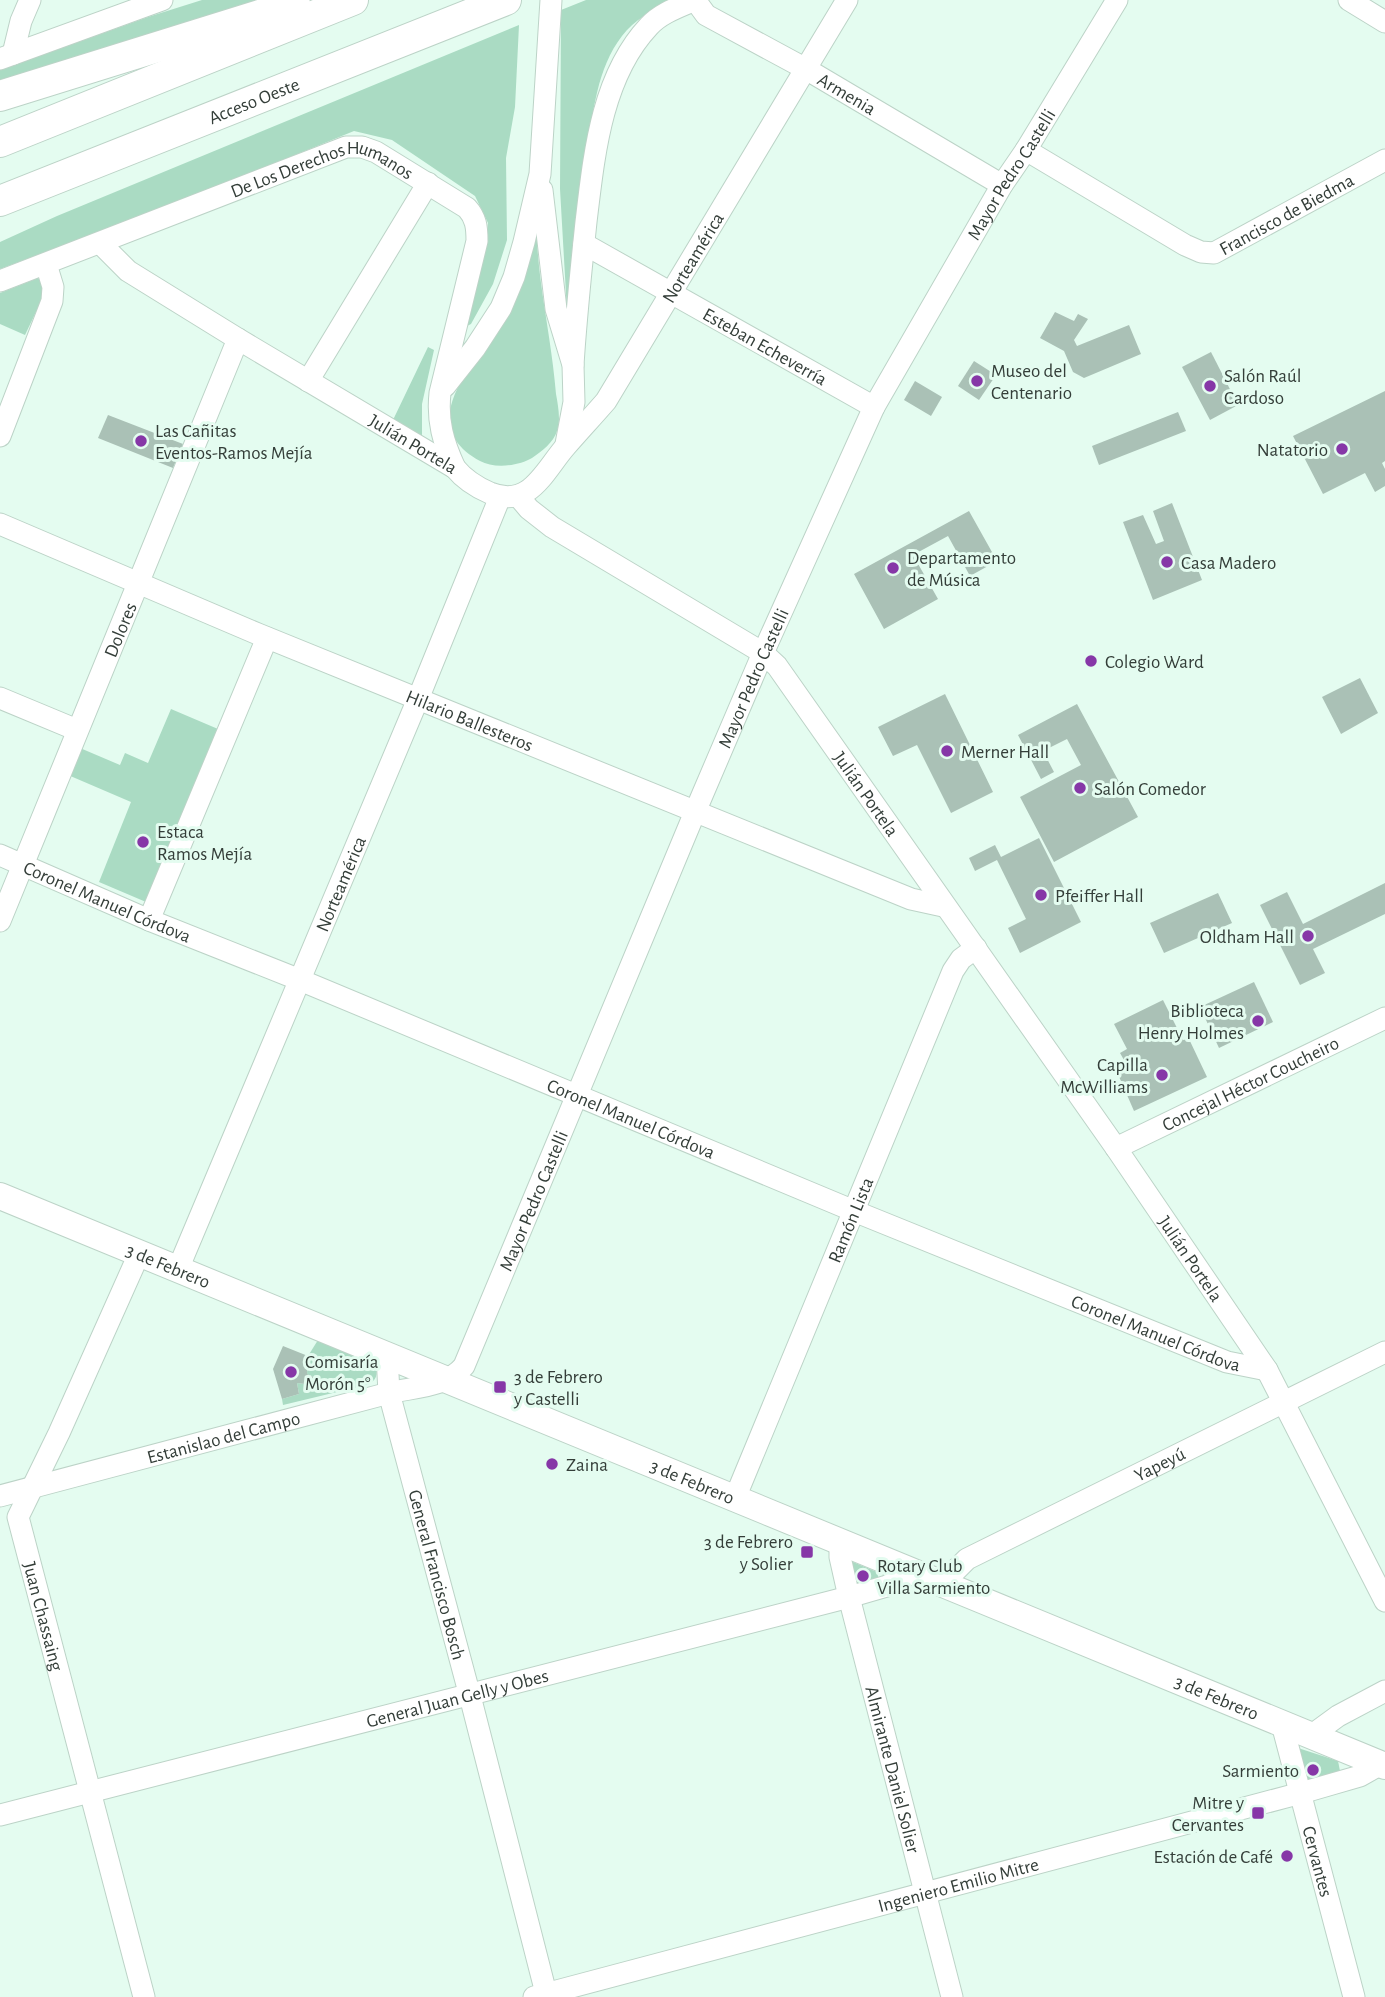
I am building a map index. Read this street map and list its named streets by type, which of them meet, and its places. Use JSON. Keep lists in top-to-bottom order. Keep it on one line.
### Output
{"streets":{"highway":["Acceso Oeste"],"main road":["3 de Febrero"],"street":["Armenia","Mayor Pedro Castelli","De Los Derechos Humanos","Francisco de Biedma","Norteamérica","Esteban Echeverría","Julián Portela","Dolores","Hilario Ballesteros","Coronel Manuel Córdova","Concejal Héctor Coucheiro","Ramón Lista","Estanislao del Campo","Yapeyú","General Francisco Bosch","Juan Chassaing","General Juan Gelly y Obes","Almirante Daniel Solier","Cervantes","Ingeniero Emilio Mitre"]},"crossings":[["Armenia","Mayor Pedro Castelli"],["Armenia","Norteamérica"],["Mayor Pedro Castelli","Francisco de Biedma"],["Mayor Pedro Castelli","Esteban Echeverría"],["Mayor Pedro Castelli","Julián Portela"],["Mayor Pedro Castelli","Hilario Ballesteros"],["Mayor Pedro Castelli","Coronel Manuel Córdova"],["Mayor Pedro Castelli","3 de Febrero"],["Mayor Pedro Castelli","Estanislao del Campo"],["De Los Derechos Humanos","Julián Portela"],["Norteamérica","Esteban Echeverría"],["Norteamérica","Julián Portela"],["Norteamérica","Hilario Ballesteros"],["Norteamérica","Coronel Manuel Córdova"],["Norteamérica","3 de Febrero"],["Julián Portela","Dolores"],["Julián Portela","Hilario Ballesteros"],["Julián Portela","Coronel Manuel Córdova"],["Julián Portela","Concejal Héctor Coucheiro"],["Julián Portela","Ramón Lista"],["Julián Portela","Yapeyú"],["Dolores","Hilario Ballesteros"],["Dolores","Coronel Manuel Córdova"],["Coronel Manuel Córdova","Ramón Lista"],["Ramón Lista","3 de Febrero"],["3 de Febrero","Estanislao del Campo"],["3 de Febrero","Yapeyú"],["3 de Febrero","General Francisco Bosch"],["3 de Febrero","Juan Chassaing"],["3 de Febrero","General Juan Gelly y Obes"],["3 de Febrero","Almirante Daniel Solier"],["3 de Febrero","Cervantes"],["3 de Febrero","Ingeniero Emilio Mitre"],["Estanislao del Campo","General Francisco Bosch"],["Estanislao del Campo","Juan Chassaing"],["General Francisco Bosch","General Juan Gelly y Obes"],["General Francisco Bosch","Ingeniero Emilio Mitre"],["Juan Chassaing","General Juan Gelly y Obes"],["General Juan Gelly y Obes","Almirante Daniel Solier"],["Almirante Daniel Solier","Ingeniero Emilio Mitre"],["Cervantes","Ingeniero Emilio Mitre"]],"places":{"other":["Museo del Centenario","Salón Raúl Cardoso","Las Cañitas Eventos-Ramos Mejía","Natatorio","Casa Madero","Departamento de Música","Colegio Ward","Merner Hall","Salón Comedor","Estaca Ramos Mejía","Pfeiffer Hall","Oldham Hall","Biblioteca Henry Holmes","Capilla McWilliams","Comisaría Morón 5°","Zaina","Rotary Club Villa Sarmiento","Sarmiento","Estación de Café"],"transit":["3 de Febrero y Castelli","3 de Febrero y Solier","Mitre y Cervantes"]}}
